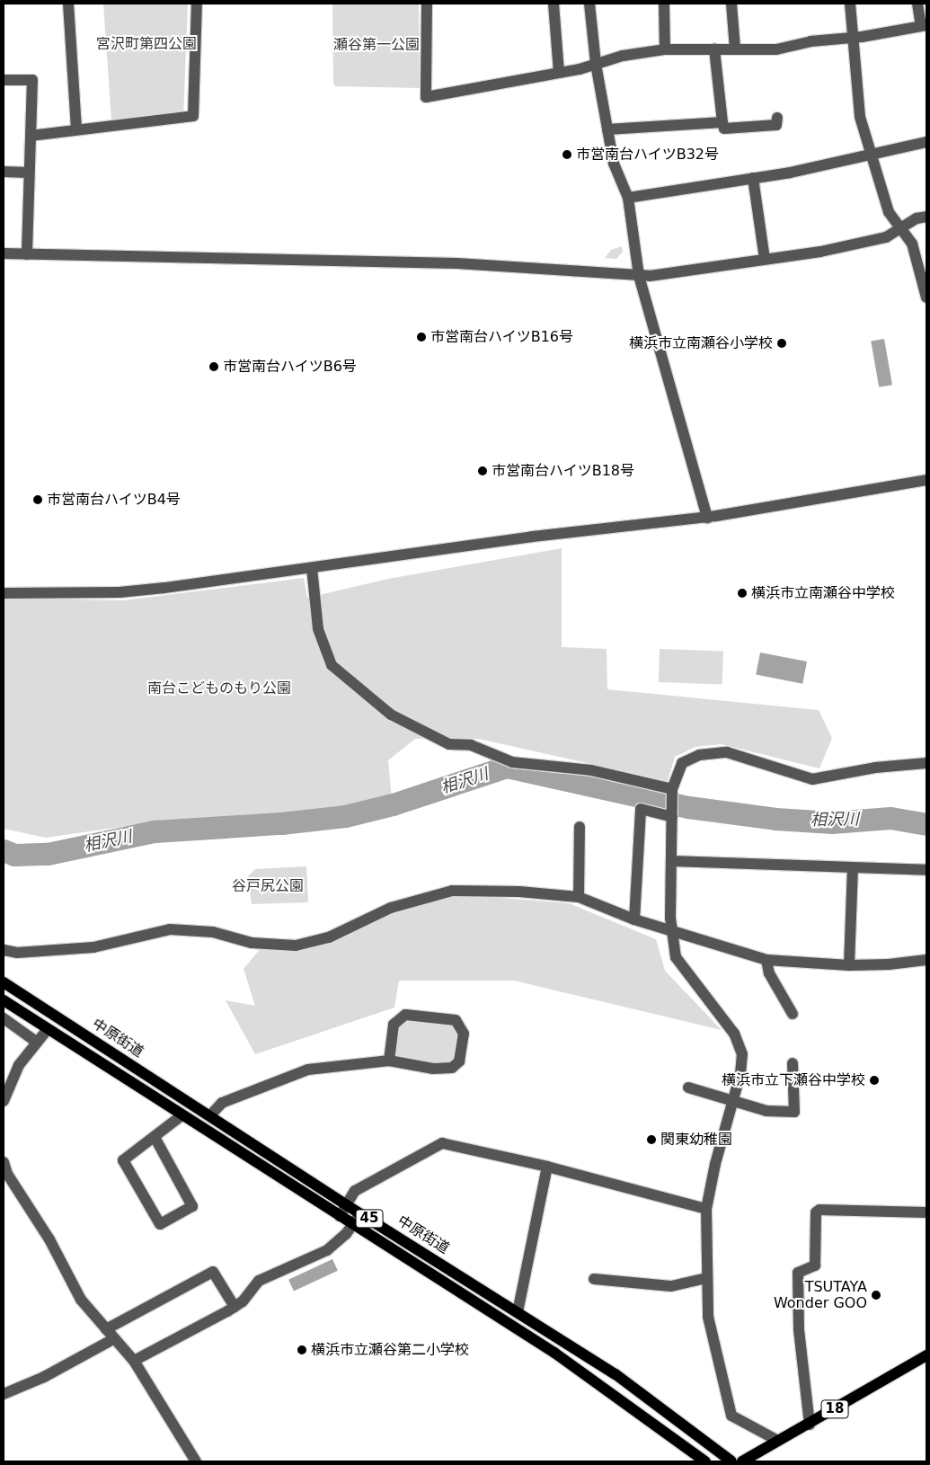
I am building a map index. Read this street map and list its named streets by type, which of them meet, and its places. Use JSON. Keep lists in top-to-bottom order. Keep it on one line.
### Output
{"streets":{"main road":["中原街道","45","18"]},"water":["相沢川"],"parks":["宮沢町第四公園","瀬谷第一公園","南台こどものもり公園","谷戸尻公園"],"places":["市営南台ハイツB32号","市営南台ハイツB16号","横浜市立南瀬谷小学校","市営南台ハイツB6号","市営南台ハイツB18号","市営南台ハイツB4号","横浜市立南瀬谷中学校","横浜市立下瀬谷中学校","関東幼稚園","TSUTAYA Wonder GOO","横浜市立瀬谷第二小学校"]}
